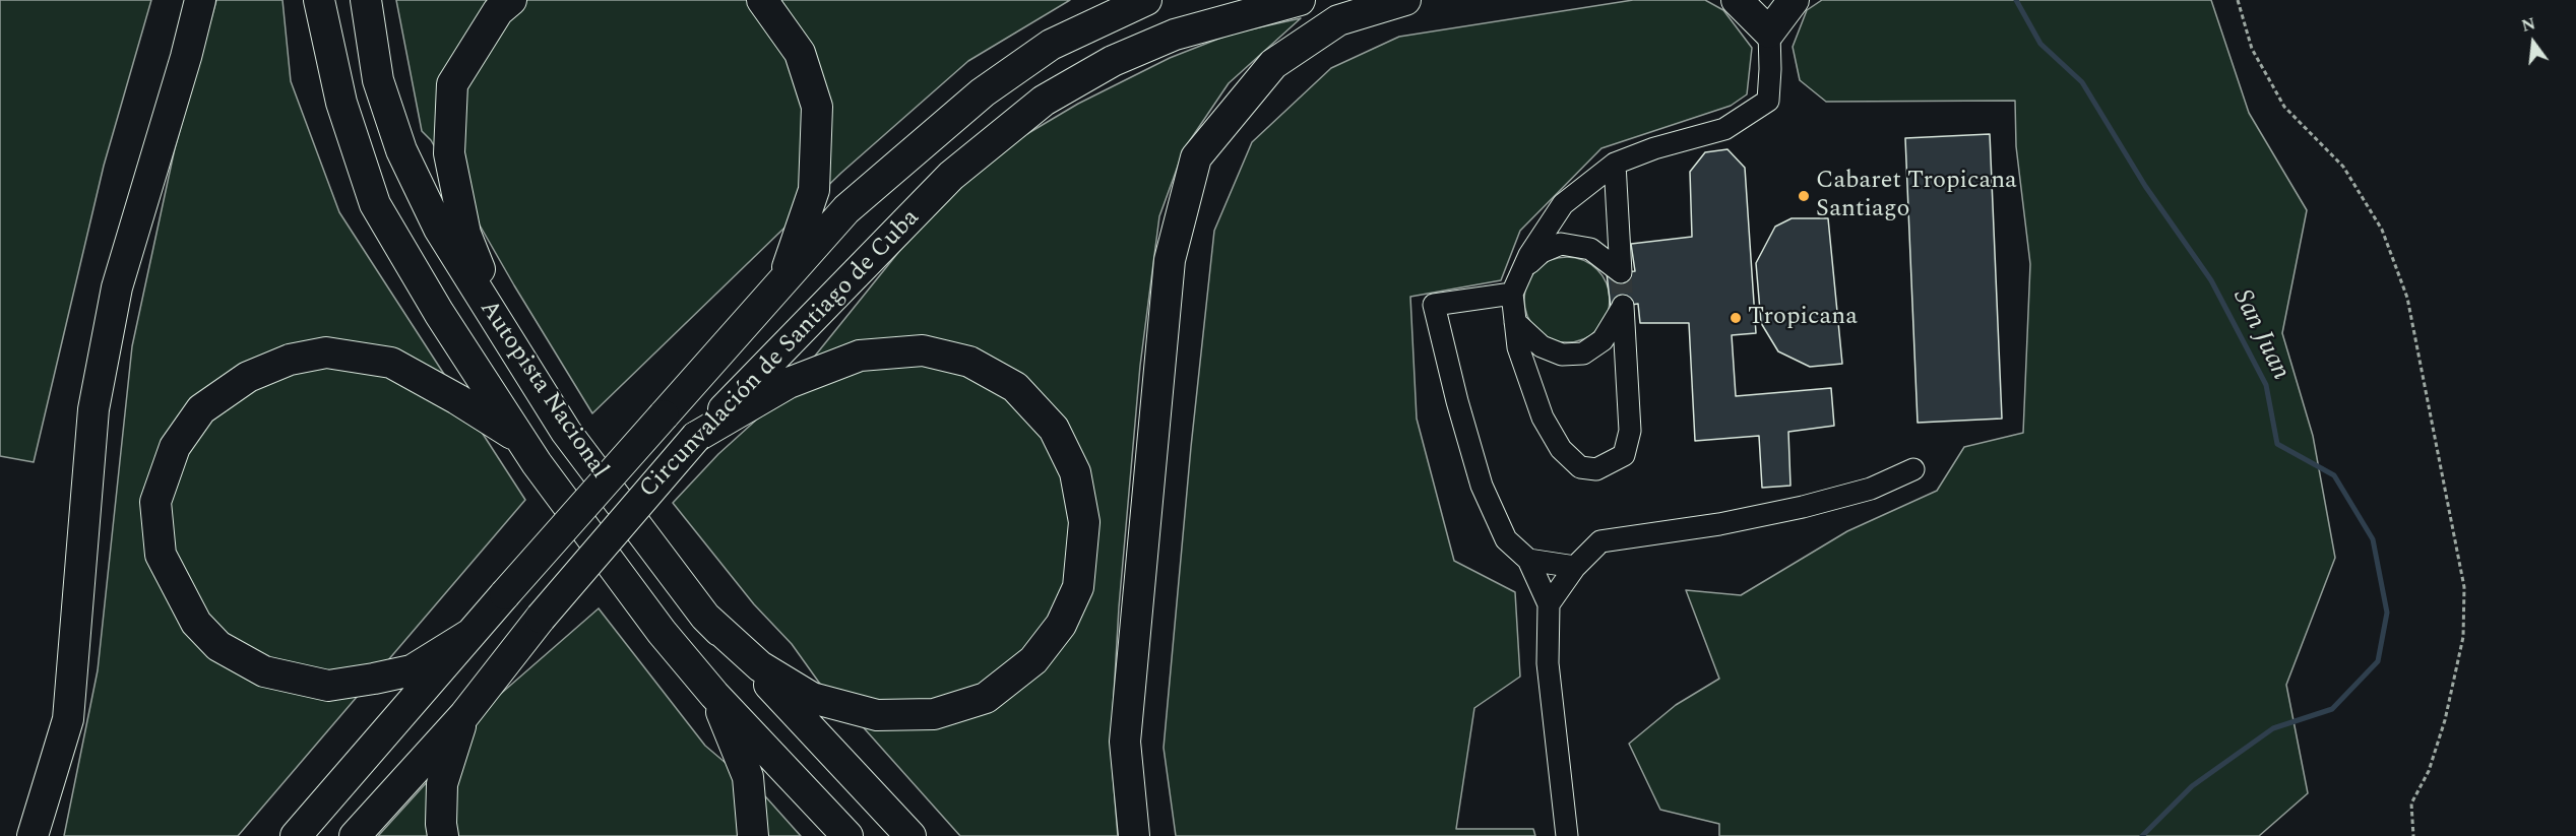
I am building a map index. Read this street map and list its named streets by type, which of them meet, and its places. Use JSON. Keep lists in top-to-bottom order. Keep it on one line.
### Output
{"streets":{"highway":["Circunvalación de Santiago de Cuba","Autopista Nacional"]},"water":["San Juan"],"places":["Cabaret Tropicana Santiago","Tropicana"],"north":"top"}
